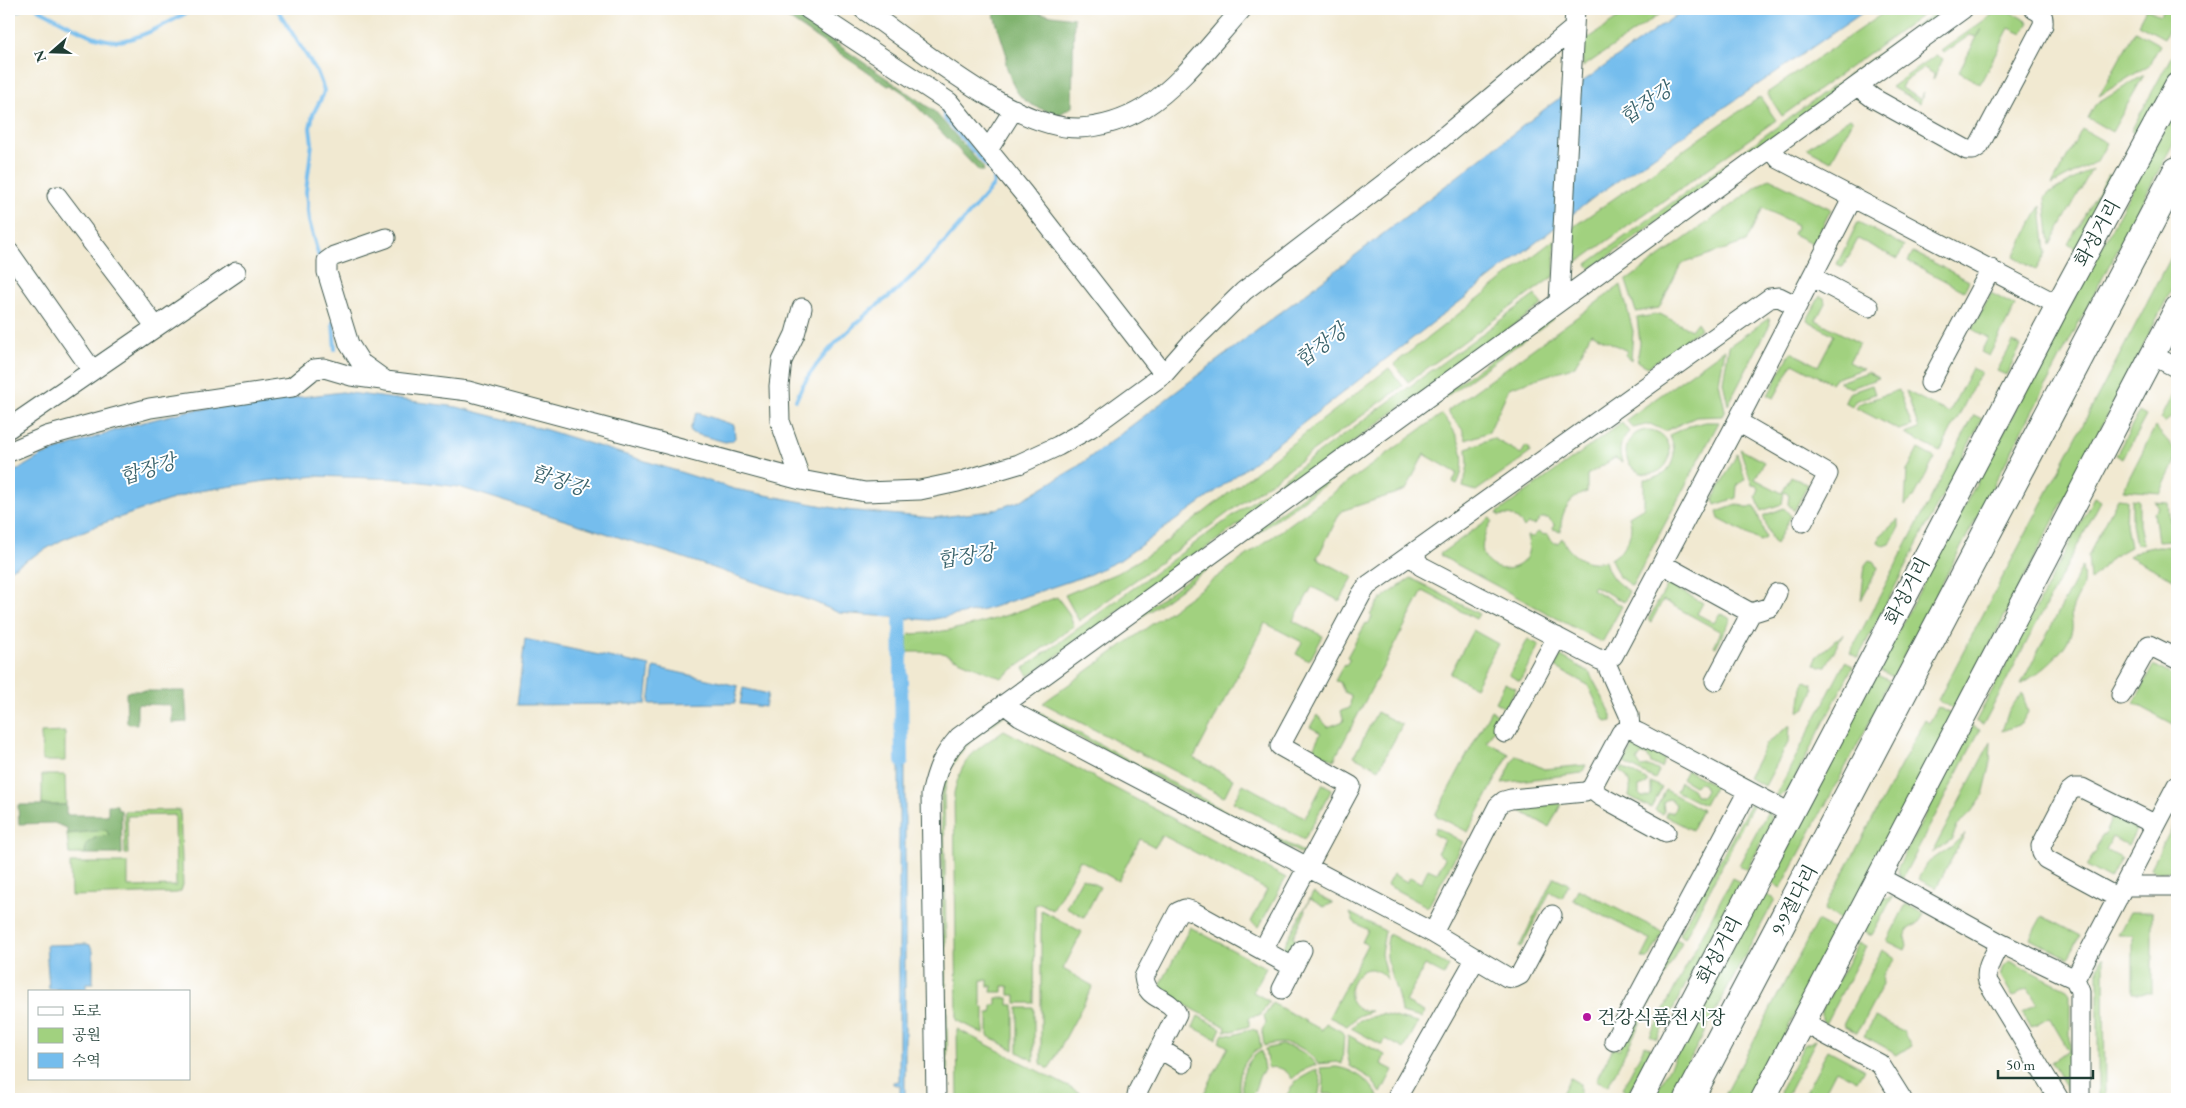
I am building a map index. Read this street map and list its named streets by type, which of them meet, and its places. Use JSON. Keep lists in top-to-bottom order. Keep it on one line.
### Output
{"streets":{"highway":["9·9절다리"],"main road":["화성거리"]},"water":["합장강"],"places":["건강식품전시장"],"legend":["도로","공원","수역"],"scale_bar":"50 m","north":"left"}
